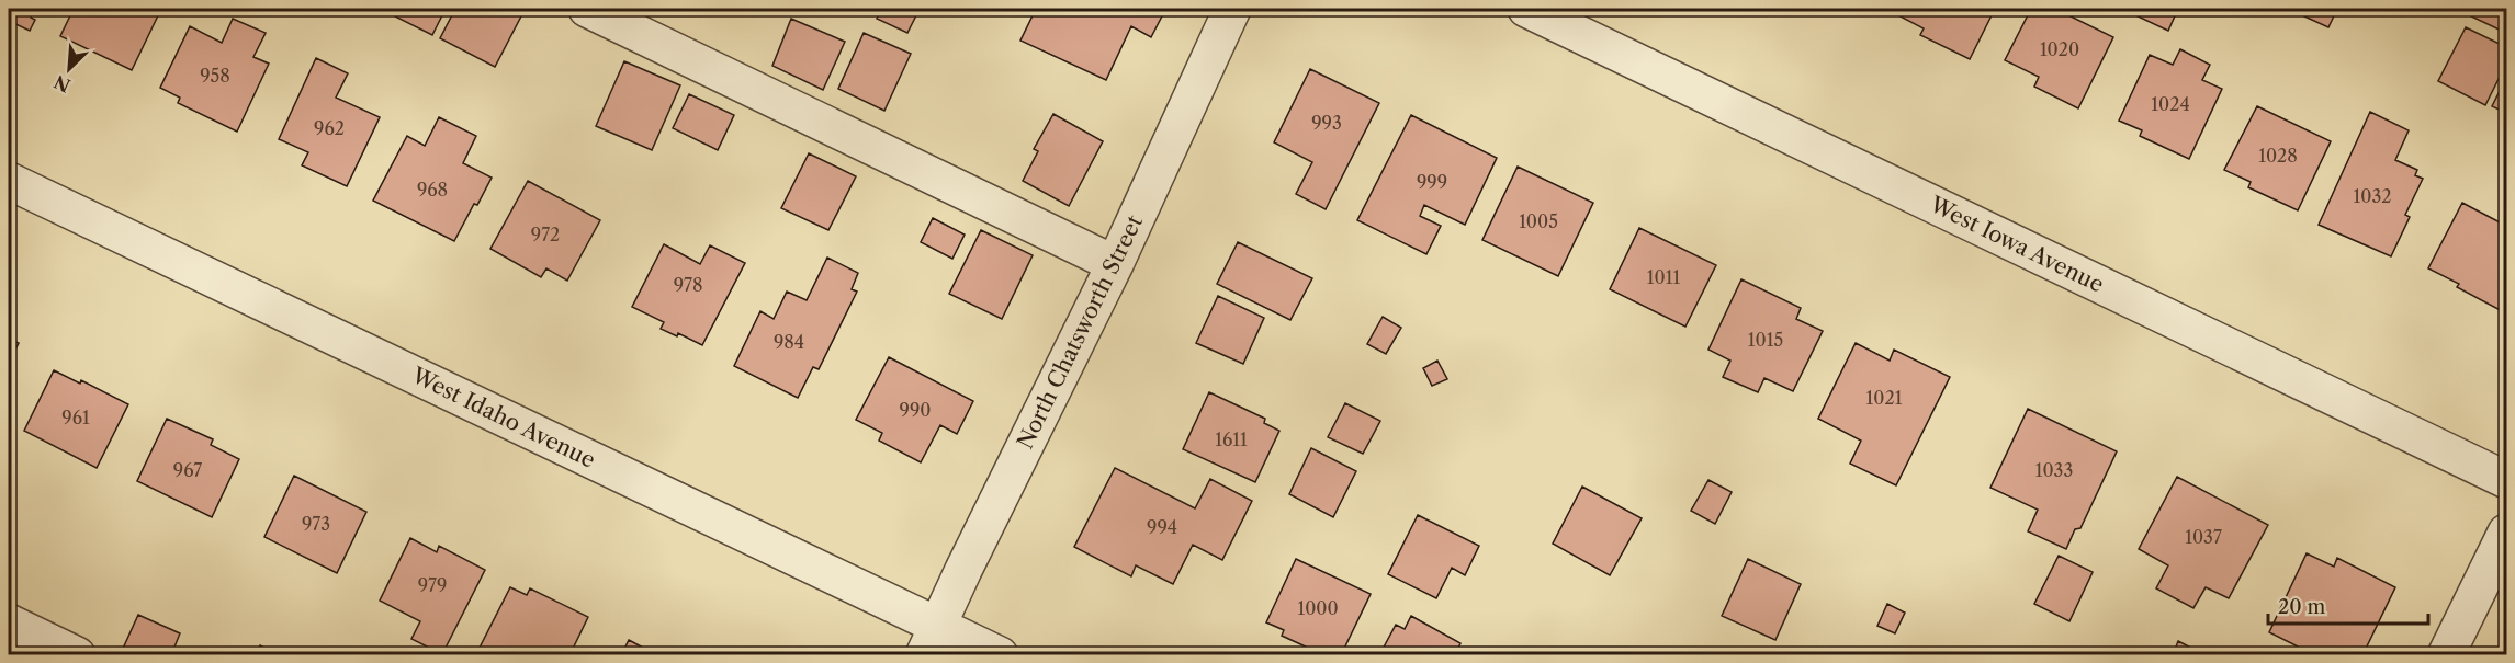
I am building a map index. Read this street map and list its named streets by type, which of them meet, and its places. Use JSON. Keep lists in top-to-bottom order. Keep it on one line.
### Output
{"streets":{"street":["West Iowa Avenue","North Chatsworth Street","West Idaho Avenue"]},"crossings":[["North Chatsworth Street","West Idaho Avenue"]],"house_numbers":["1020","958","1024","993","962","1028","999","968","1032","1005","972","1011","978","1015","984","1021","990","961","1611","967","1033","973","994","1037","979","1000"],"scale_bar":"20 m","north":"bottom left"}
